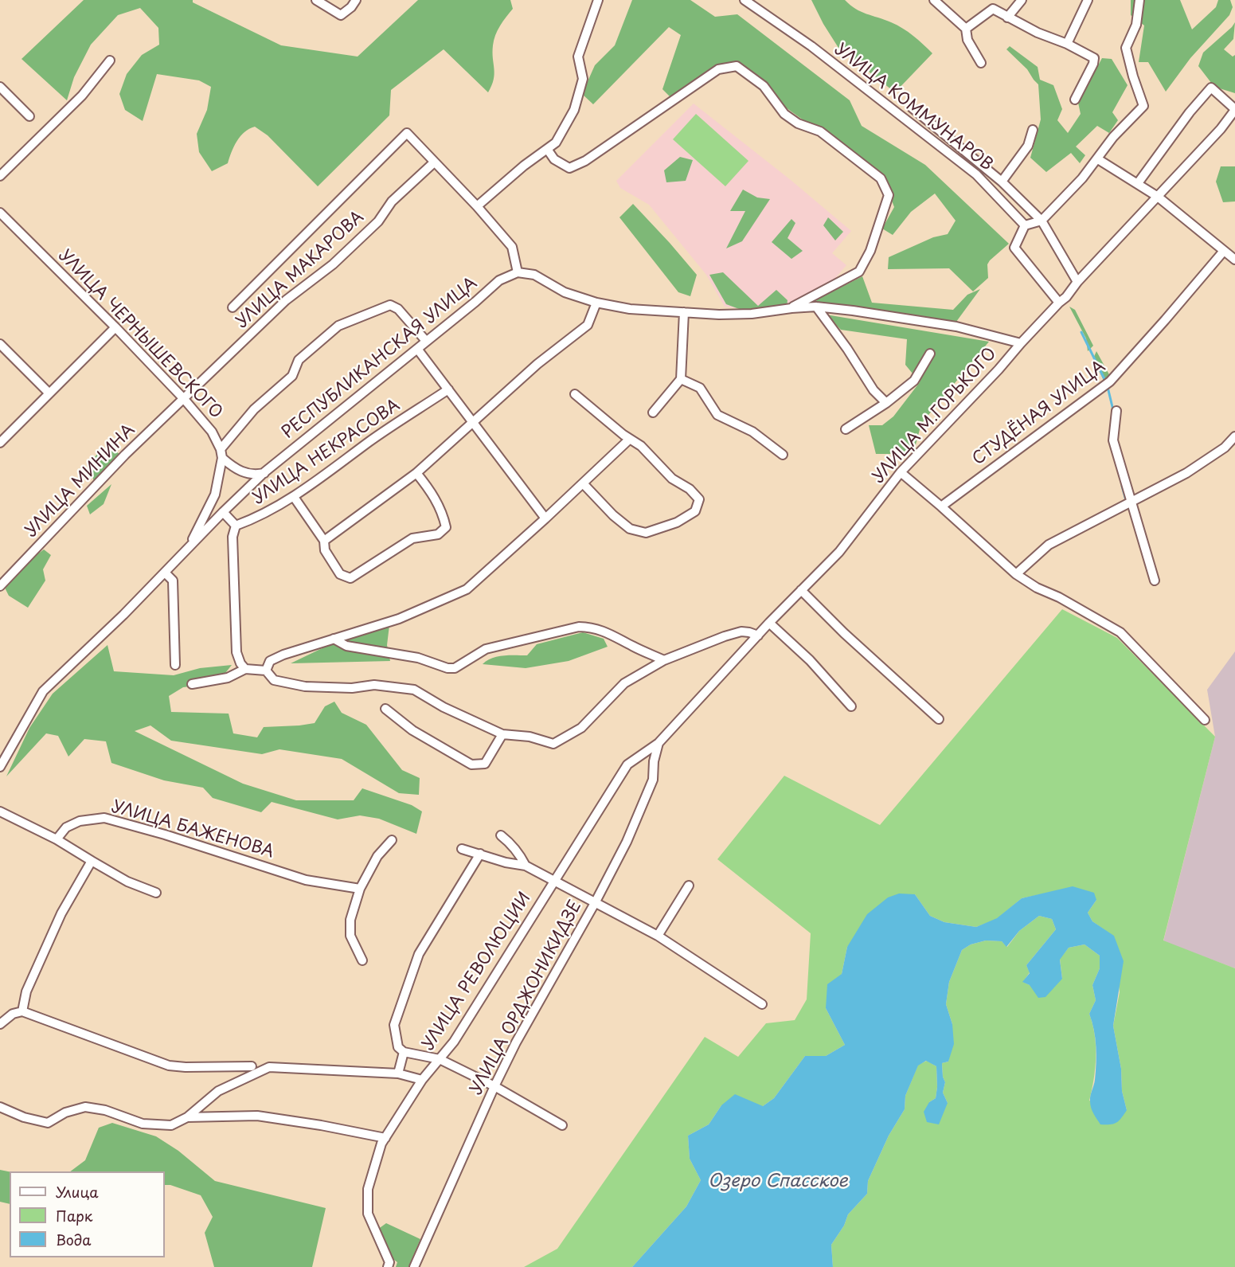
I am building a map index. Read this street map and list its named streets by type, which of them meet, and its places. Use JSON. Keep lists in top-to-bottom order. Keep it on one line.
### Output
{"streets":{"street":["УЛИЦА КОММУНАРОВ","УЛИЦА МАКАРОВА","УЛИЦА ЧЕРНЫШЕВСКОГО","РЕСПУБЛИКАНСКАЯ УЛИЦА","СТУДЁНАЯ УЛИЦА","УЛИЦА М.ГОРЬКОГО","УЛИЦА НЕКРАСОВА","УЛИЦА МИНИНА","УЛИЦА БАЖЕНОВА","УЛИЦА РЕВОЛЮЦИИ","УЛИЦА ОРДЖОНИКИДЗЕ"]},"crossings":[["УЛИЦА КОММУНАРОВ","УЛИЦА М.ГОРЬКОГО"],["УЛИЦА МАКАРОВА","УЛИЦА ЧЕРНЫШЕВСКОГО"],["УЛИЦА МАКАРОВА","УЛИЦА МИНИНА"],["УЛИЦА ЧЕРНЫШЕВСКОГО","УЛИЦА МИНИНА"],["УЛИЦА М.ГОРЬКОГО","УЛИЦА РЕВОЛЮЦИИ"],["УЛИЦА М.ГОРЬКОГО","УЛИЦА ОРДЖОНИКИДЗЕ"],["УЛИЦА РЕВОЛЮЦИИ","УЛИЦА ОРДЖОНИКИДЗЕ"]],"water":["Озеро Спасское"],"legend":["Улица","Парк","Вода"]}
